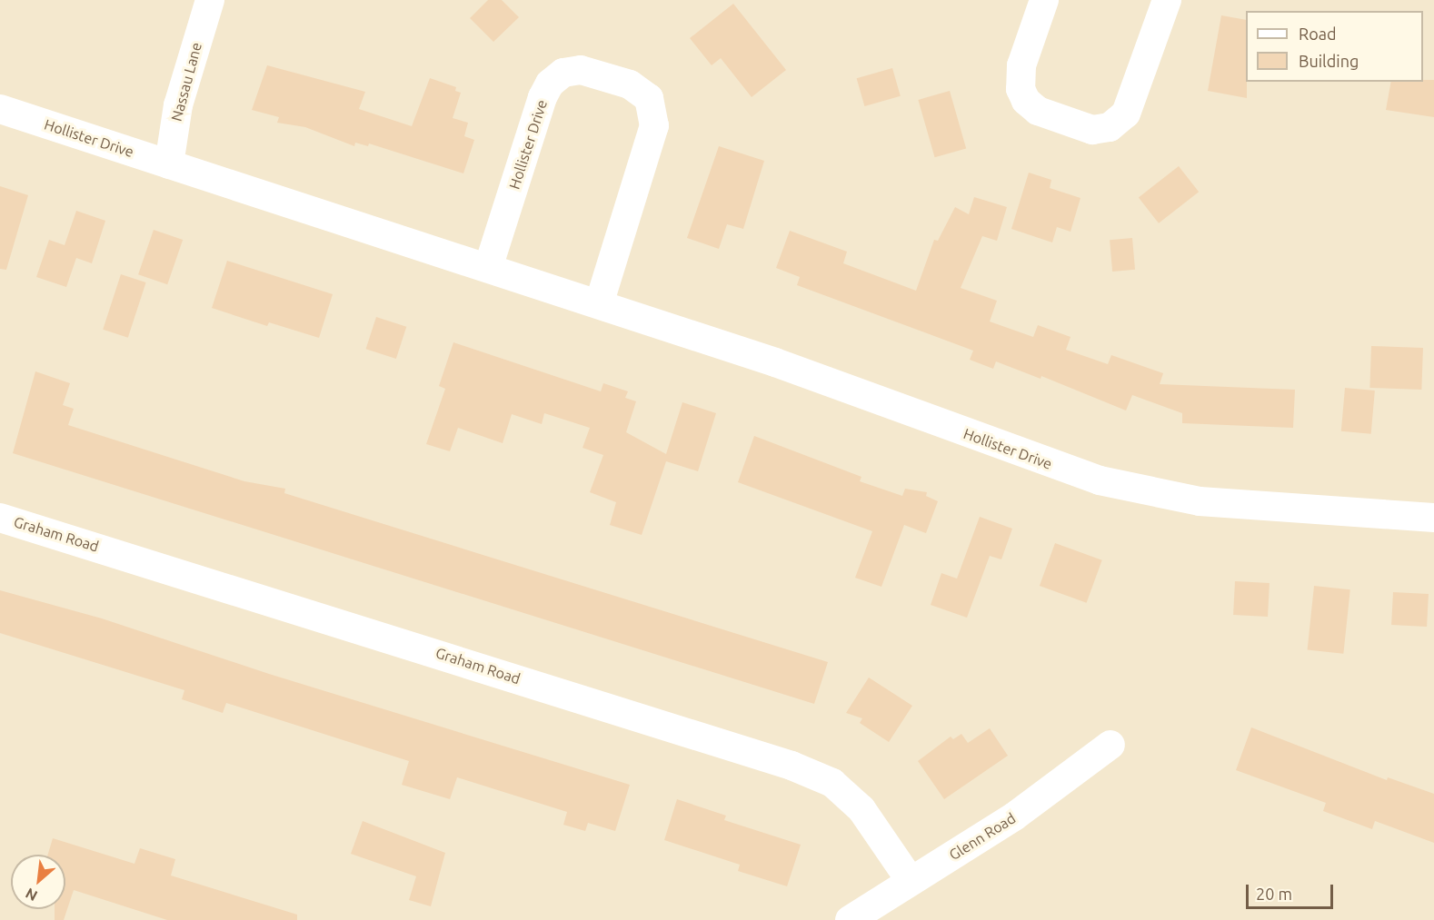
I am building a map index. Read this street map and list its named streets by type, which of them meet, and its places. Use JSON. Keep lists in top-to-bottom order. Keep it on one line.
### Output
{"streets":{"street":["Nassau Lane","Hollister Drive","Graham Road","Glenn Road"]},"crossings":[["Nassau Lane","Hollister Drive"],["Graham Road","Glenn Road"]],"legend":["Road","Building"],"scale_bar":"20 m","north":"bottom left"}
